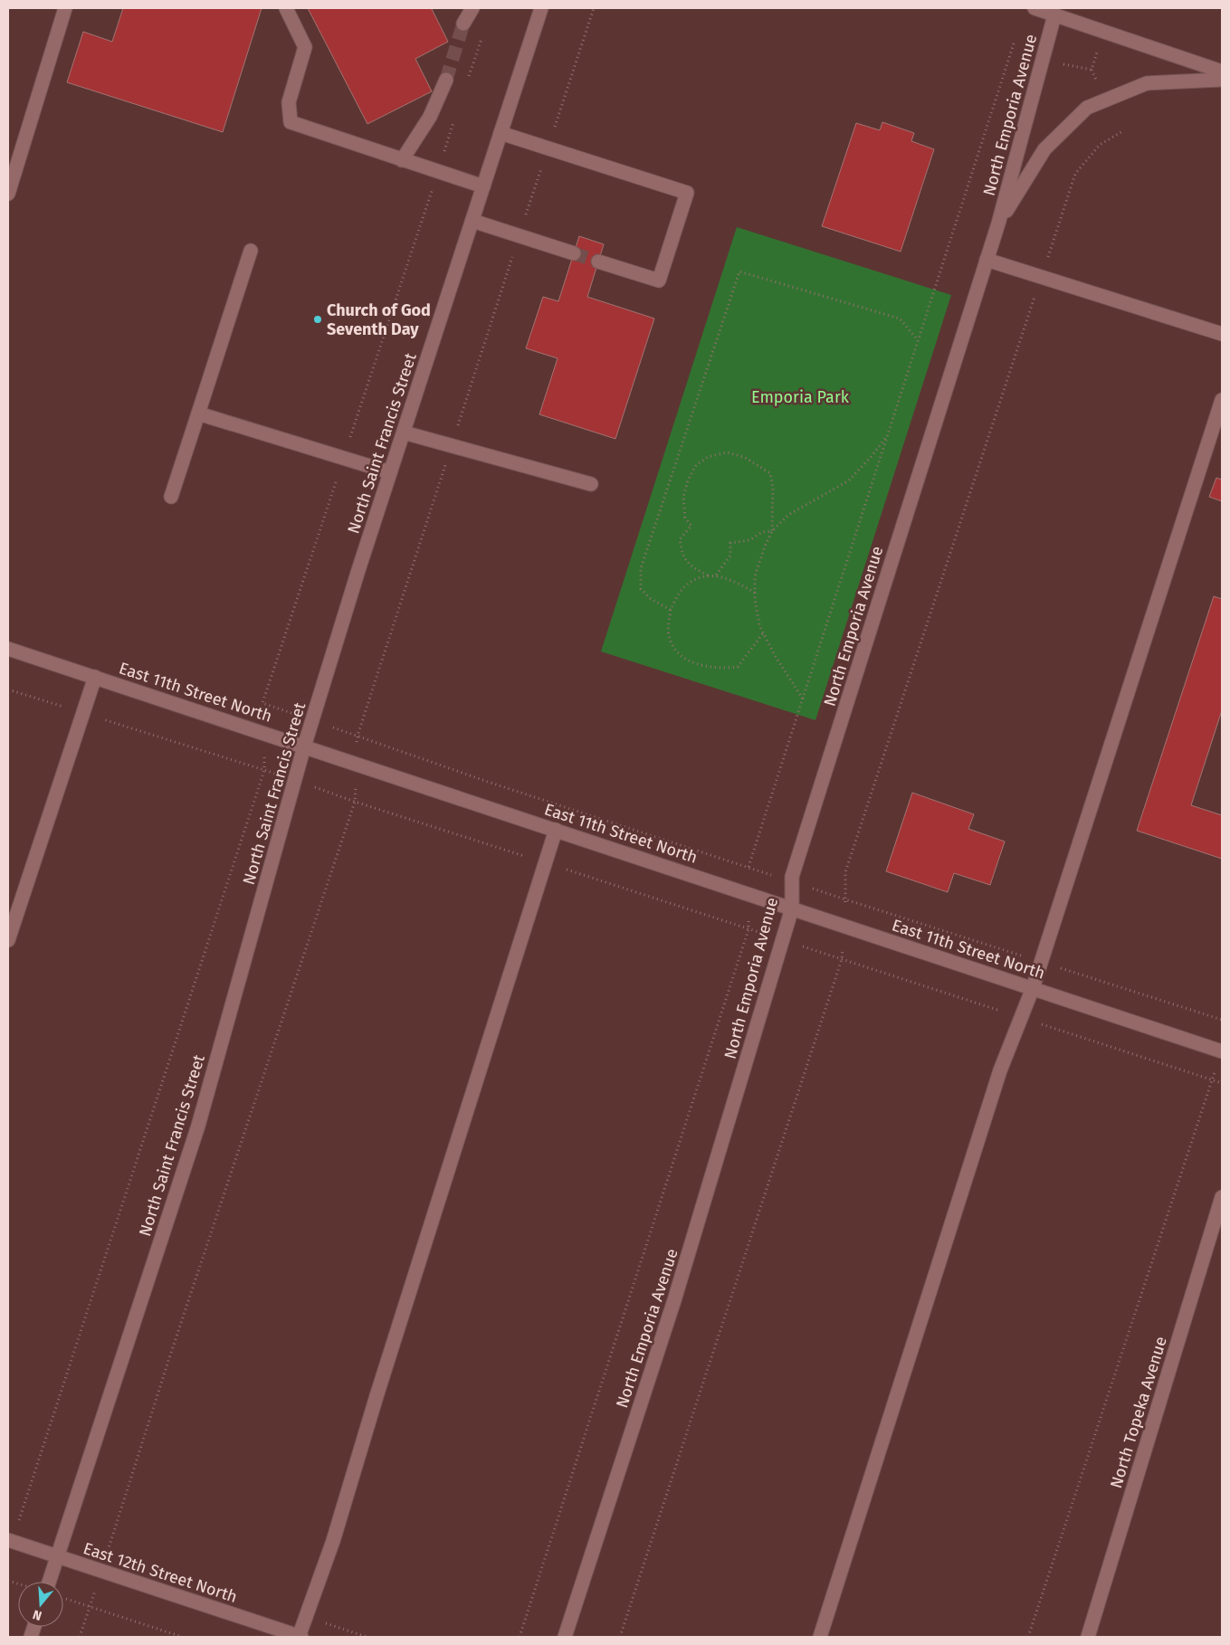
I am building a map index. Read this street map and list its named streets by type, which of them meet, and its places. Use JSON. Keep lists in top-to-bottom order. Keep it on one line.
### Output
{"streets":{"street":["North Emporia Avenue","North Saint Francis Street","East 11th Street North","North Topeka Avenue","East 12th Street North"]},"crossings":[["North Emporia Avenue","East 11th Street North"],["North Saint Francis Street","East 11th Street North"],["North Saint Francis Street","East 12th Street North"]],"parks":["Emporia Park"],"places":["Church of God Seventh Day"],"north":"bottom"}
